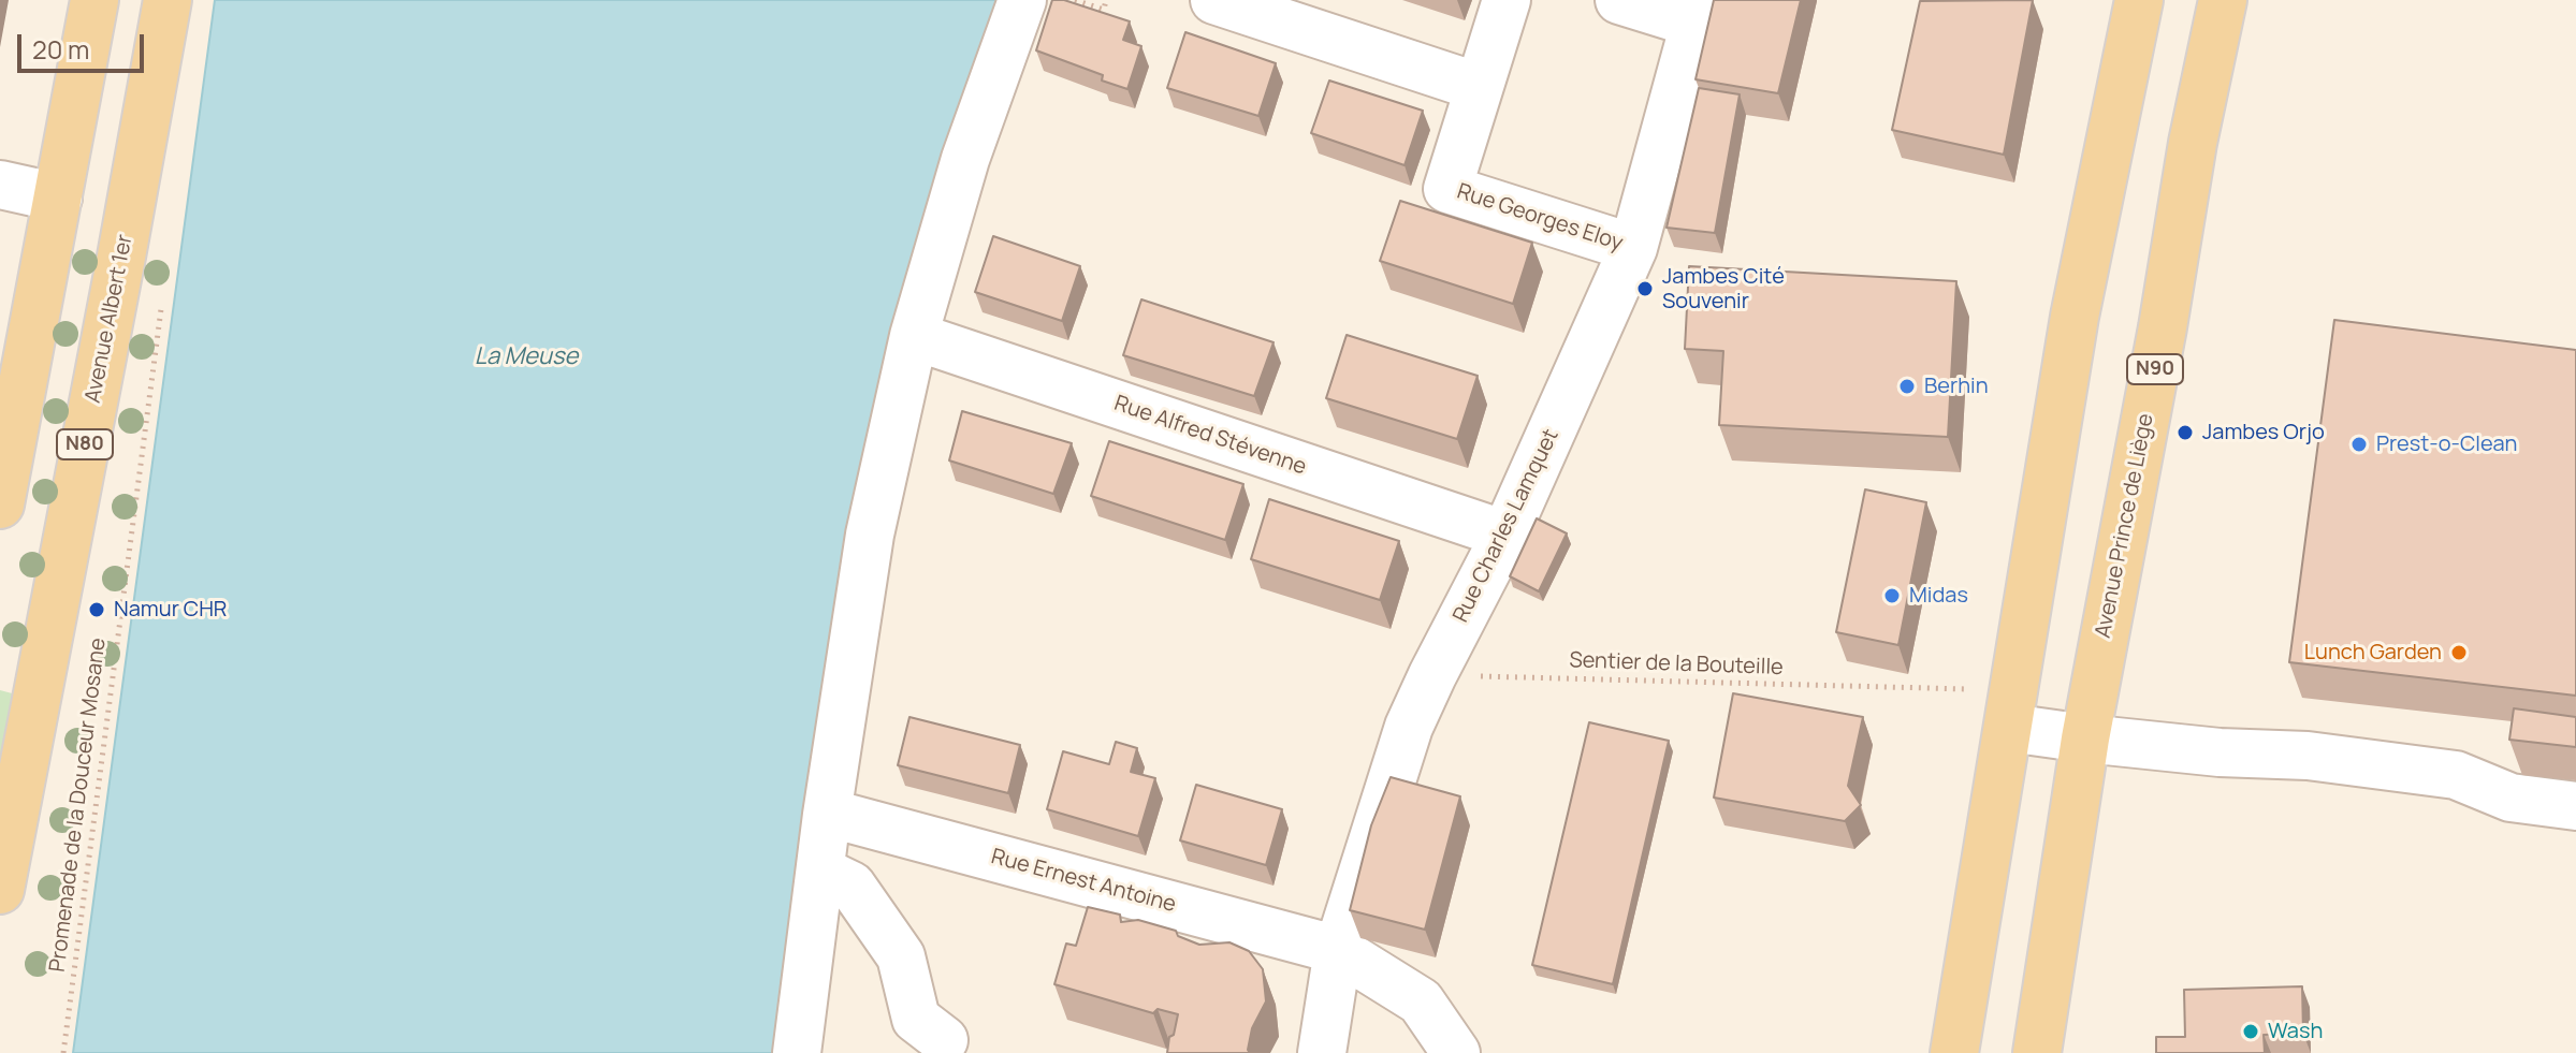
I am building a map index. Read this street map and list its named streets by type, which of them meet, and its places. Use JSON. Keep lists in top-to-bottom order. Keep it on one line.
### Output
{"streets":{"main road":["Avenue Albert 1er","N90","N80","Avenue Prince de Liège"],"street":["Rue Georges Eloy","Rue Alfred Stévenne","Rue Charles Lamquet","Rue Ernest Antoine"],"path":["Sentier de la Bouteille","Promenade de la Douceur Mosane"]},"crossings":[["Rue Georges Eloy","Rue Charles Lamquet"],["Rue Alfred Stévenne","Rue Charles Lamquet"],["Rue Charles Lamquet","Sentier de la Bouteille"],["Rue Charles Lamquet","Rue Ernest Antoine"]],"water":["La Meuse"],"places":["Jambes Cité Souvenir","Berhin","Jambes Orjo","Prest-o-Clean","Midas","Namur CHR","Lunch Garden","Wash"],"scale_bar":"20 m"}
